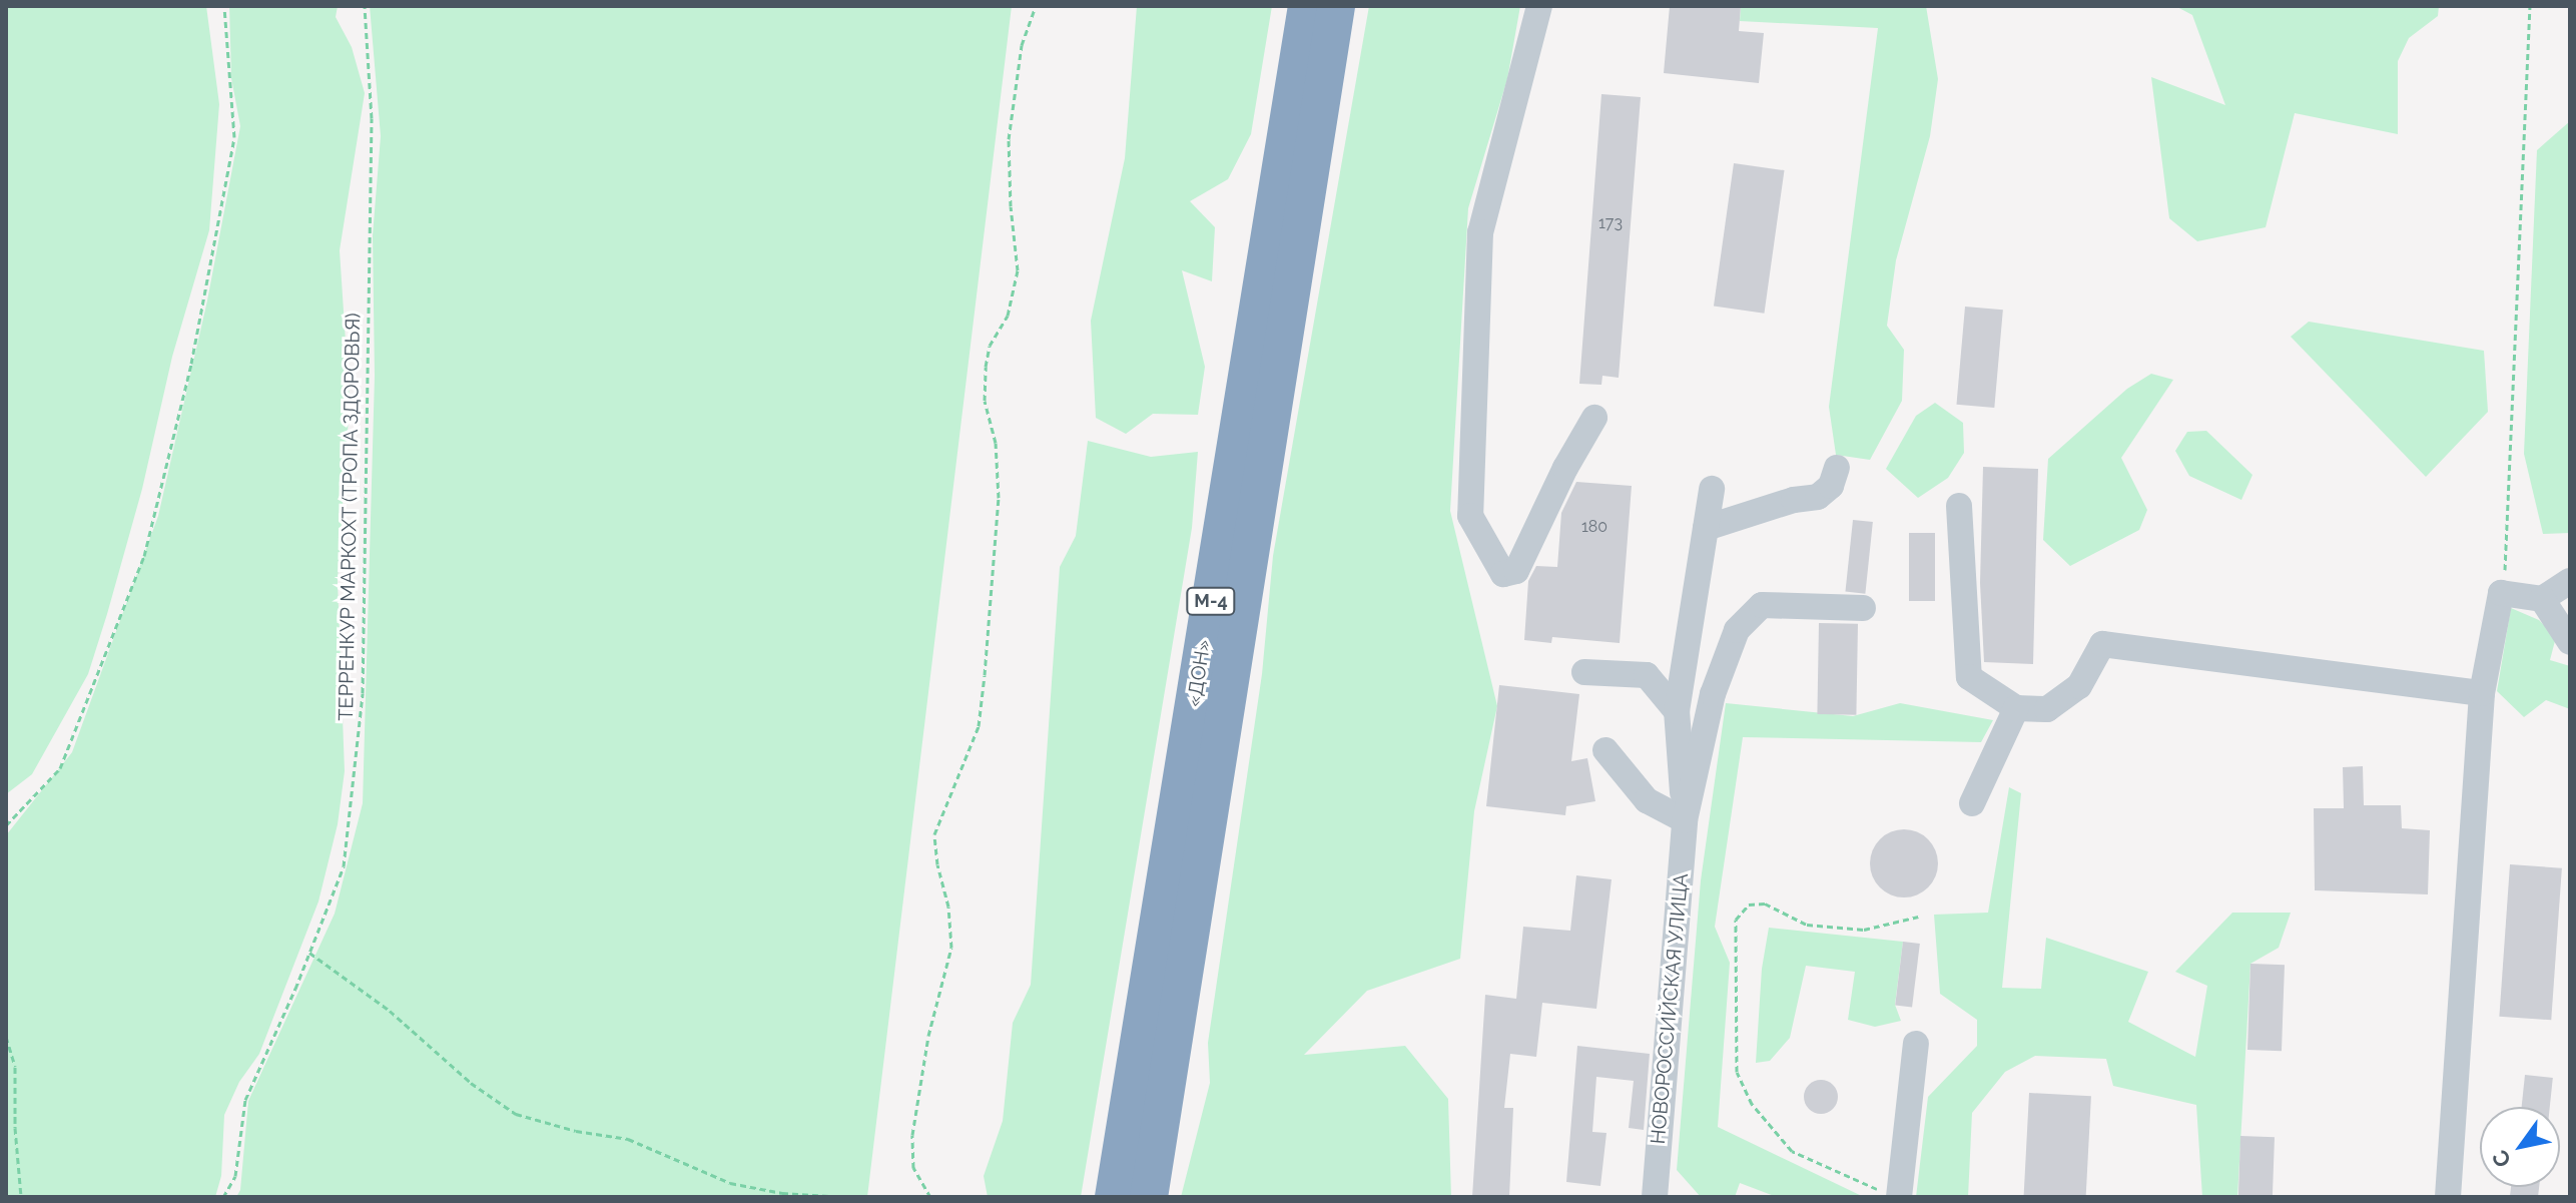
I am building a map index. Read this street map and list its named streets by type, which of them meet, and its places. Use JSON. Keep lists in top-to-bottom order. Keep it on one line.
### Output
{"streets":{"highway":["М-4","«ДОН»"],"street":["НОВОРОССИЙСКАЯ УЛИЦА"],"path":["ТЕРРЕНКУР МАРКОХТ (ТРОПА ЗДОРОВЬЯ)"]},"house_numbers":["173","180"],"north":"bottom left"}
